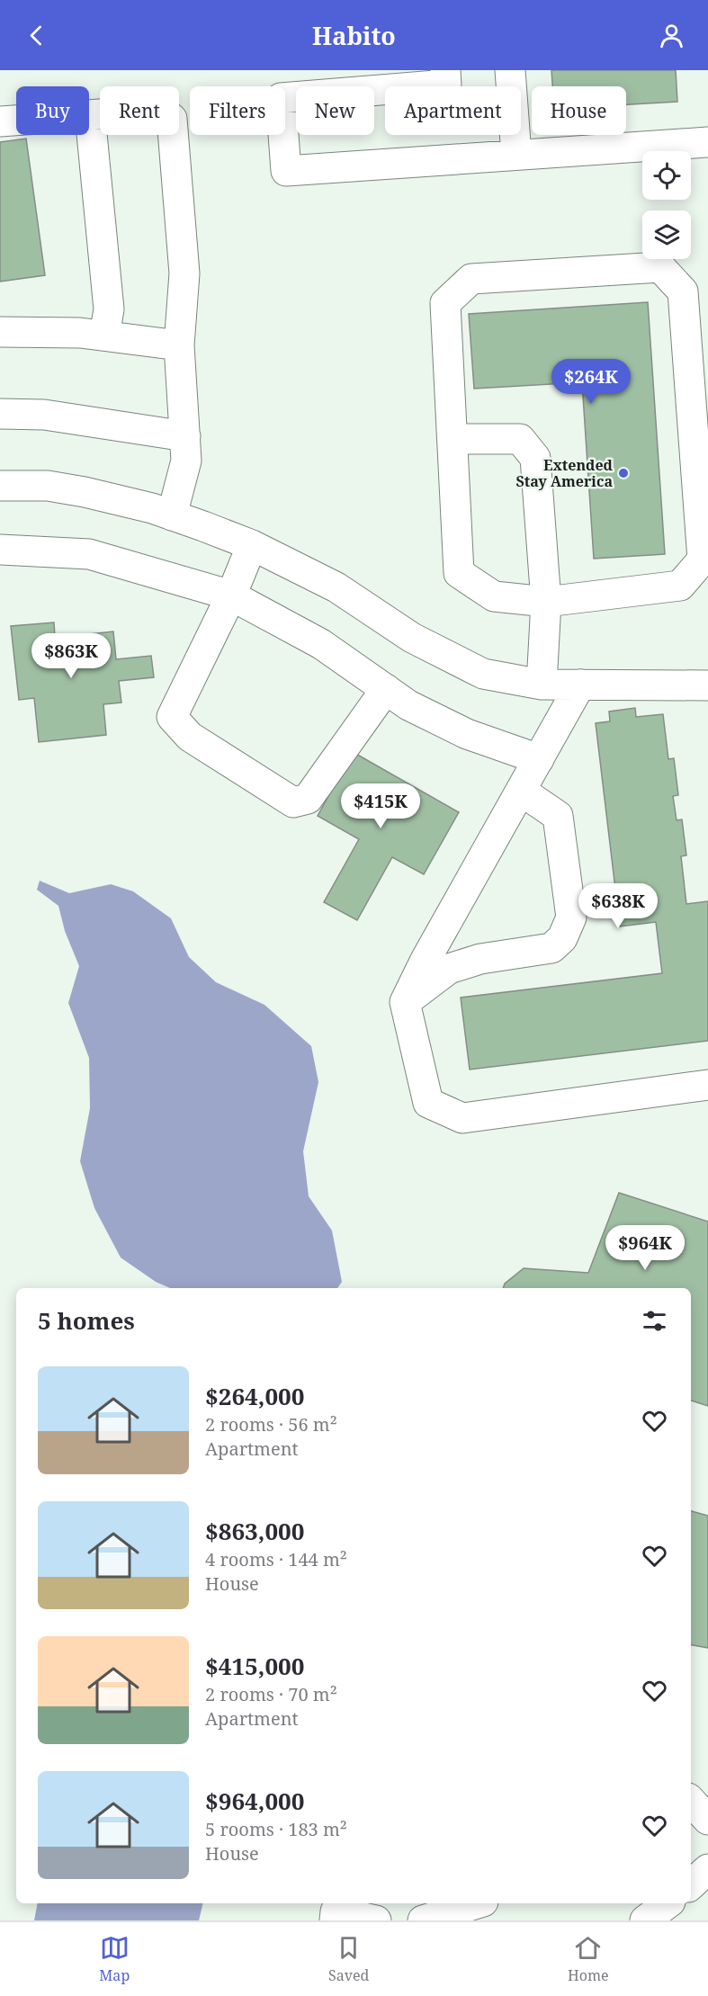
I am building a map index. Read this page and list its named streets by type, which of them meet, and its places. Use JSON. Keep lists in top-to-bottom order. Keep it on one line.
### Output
{"places":["Extended Stay America"],"page":{"header":"Habito","chip":["Buy","Rent","Filters","New","Apartment","House"],"price":["$264K","$863K","$415K","$638K","$964K"],"heading":"5 homes","list":[{"name":"$264,000","note":"2 rooms · 56 m² · Apartment"},{"name":"$863,000","note":"4 rooms · 144 m² · House"},{"name":"$415,000","note":"2 rooms · 70 m² · Apartment"},{"name":"$964,000","note":"5 rooms · 183 m² · House"}],"tabs":["Map","Saved","Home"]}}
